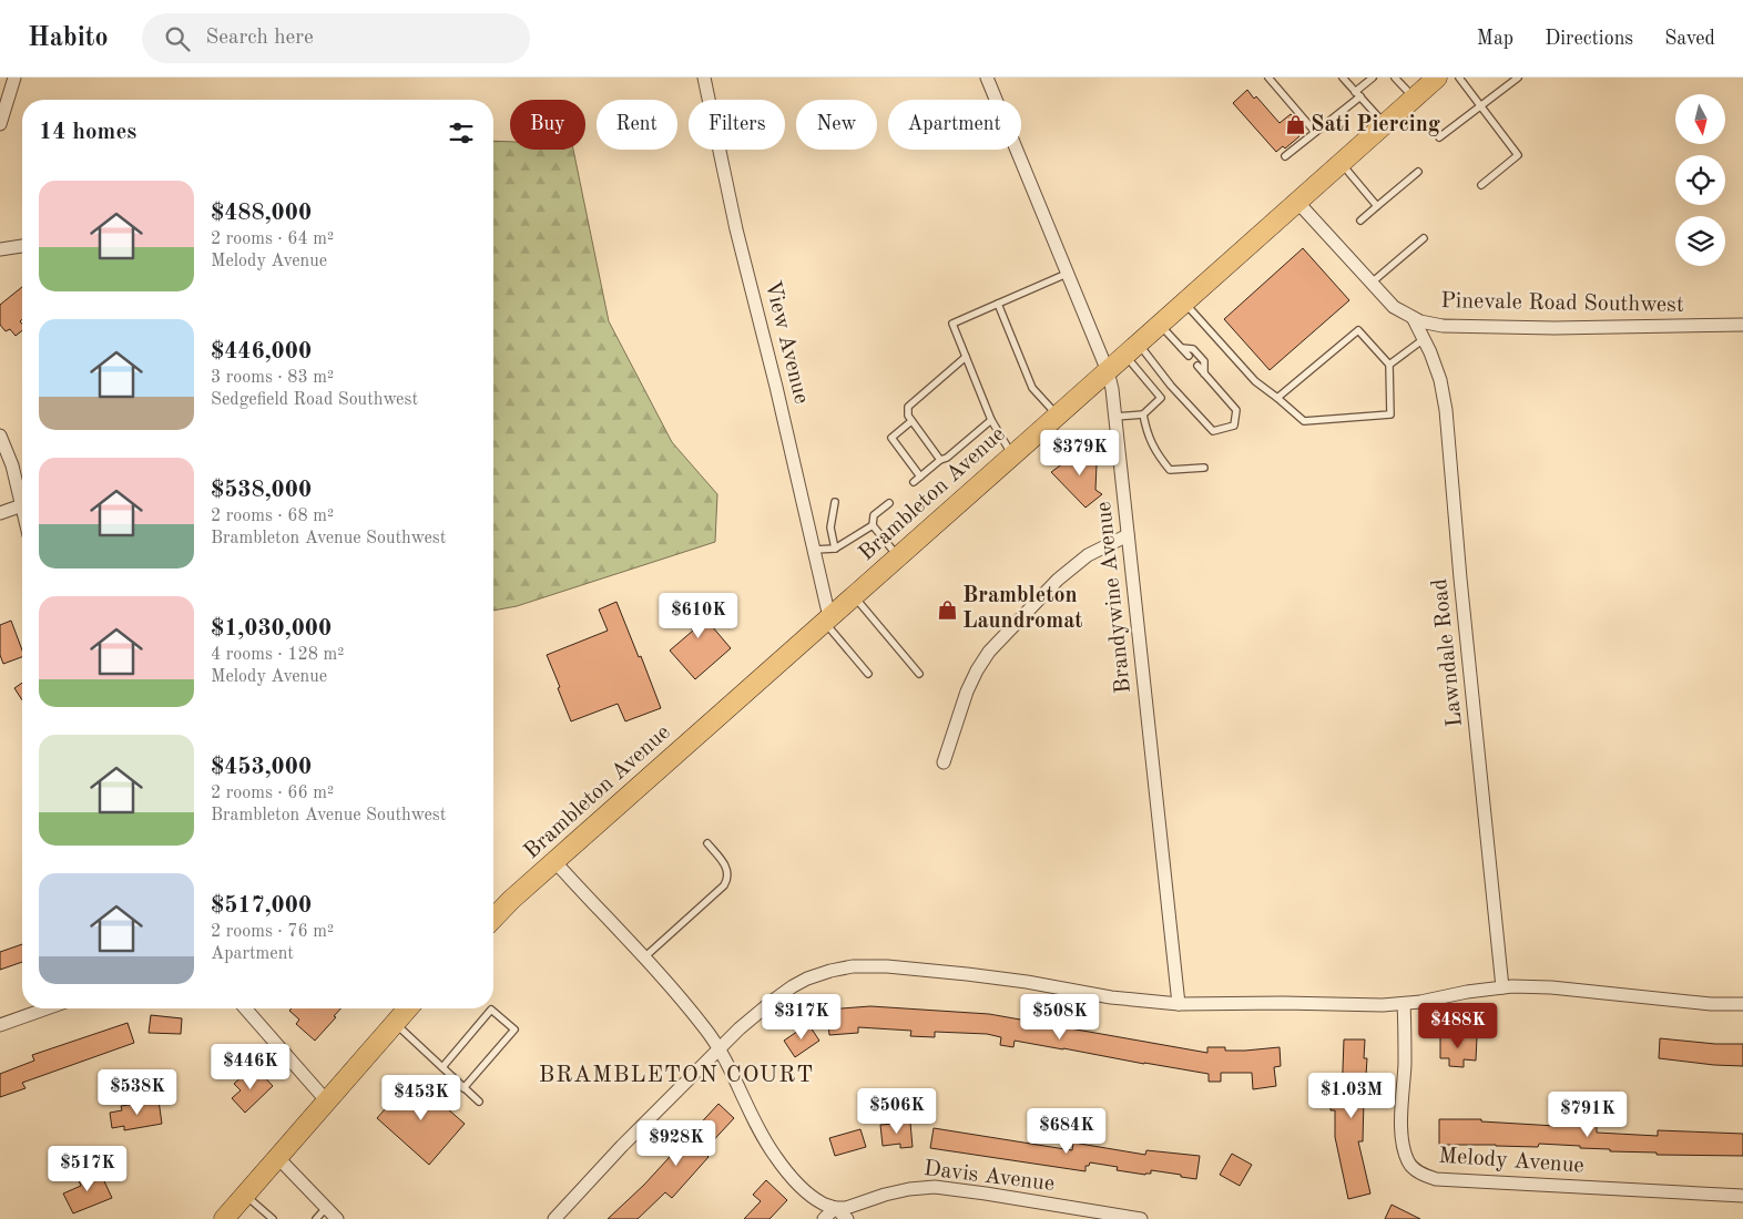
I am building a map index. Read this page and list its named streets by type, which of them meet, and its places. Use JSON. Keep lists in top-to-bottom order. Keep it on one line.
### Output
{"streets":{"main road":["Brambleton Avenue"],"street":["Pinevale Road Southwest","View Avenue","Brandywine Avenue","Lawndale Road","Melody Avenue","Davis Avenue"]},"crossings":[["Pinevale Road Southwest","Brambleton Avenue"],["Pinevale Road Southwest","Lawndale Road"],["View Avenue","Brambleton Avenue"],["Brambleton Avenue","Brandywine Avenue"]],"districts":["BRAMBLETON COURT"],"places":{"shop":["Sati Piercing","Brambleton Laundromat"]},"north":"bottom","page":{"header":"Habito","search":"Search here","nav":["Map","Directions","Saved"],"chip":["Buy","Rent","Filters","New","Apartment"],"heading":"14 homes","list":[{"name":"$488,000","note":"2 rooms · 64 m² · Melody Avenue"},{"name":"$446,000","note":"3 rooms · 83 m² · Sedgefield Road Southwest"},{"name":"$538,000","note":"2 rooms · 68 m² · Brambleton Avenue Southwest"},{"name":"$1,030,000","note":"4 rooms · 128 m² · Melody Avenue"},{"name":"$453,000","note":"2 rooms · 66 m² · Brambleton Avenue Southwest"},{"name":"$517,000","note":"2 rooms · 76 m² · Apartment"}],"price":["$379K","$610K","$317K","$508K","$488K","$446K","$538K","$1.03M","$453K","$506K","$791K","$684K","$928K","$517K"]}}
